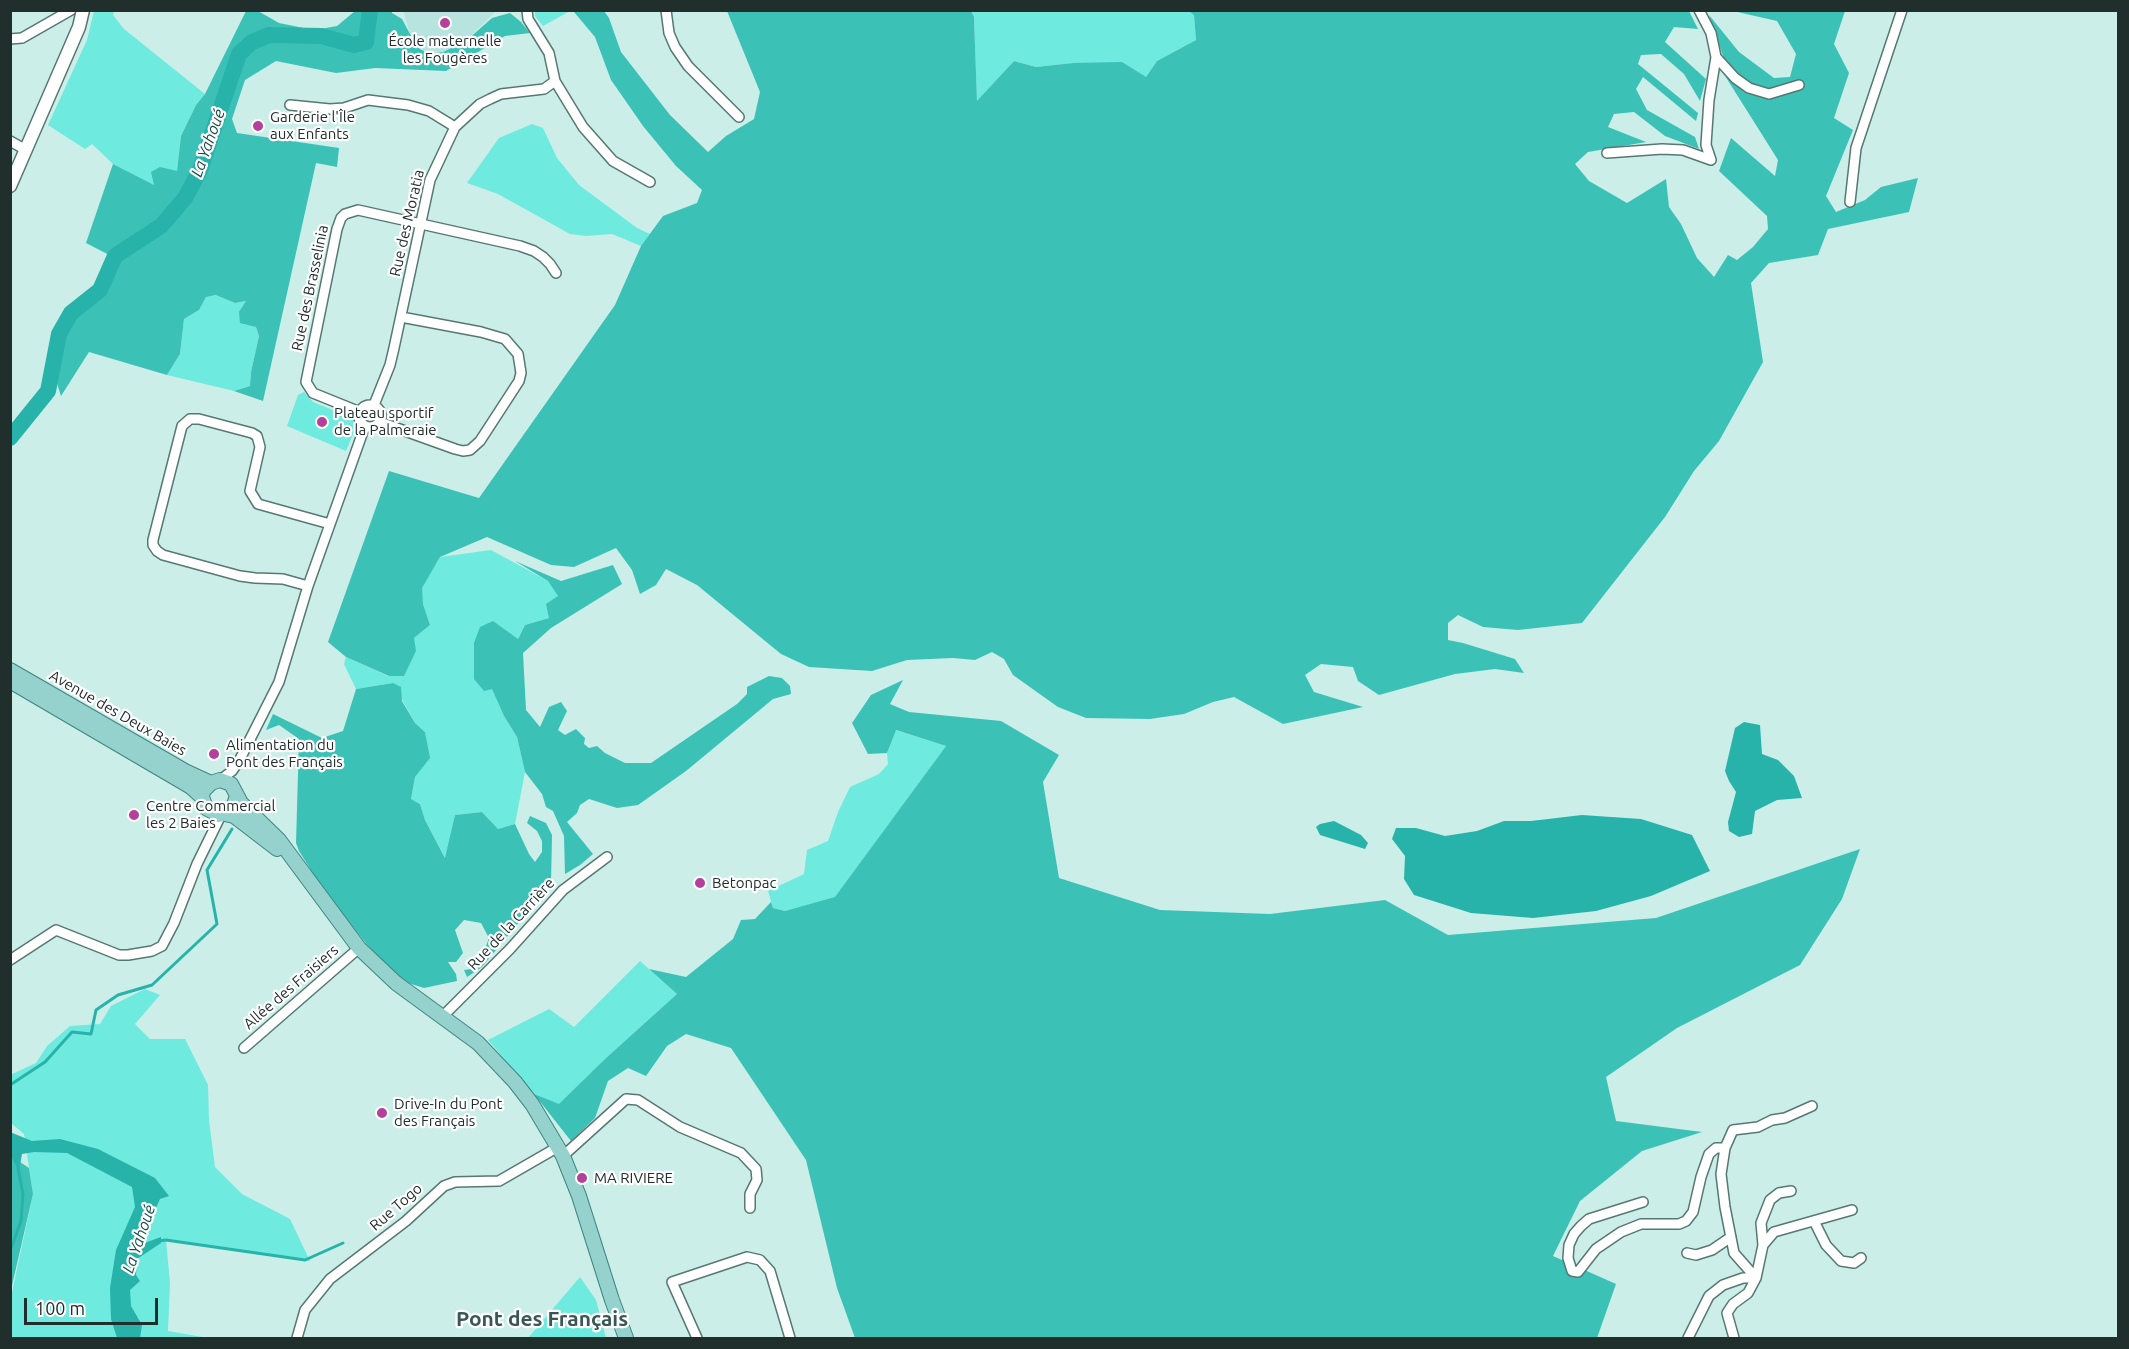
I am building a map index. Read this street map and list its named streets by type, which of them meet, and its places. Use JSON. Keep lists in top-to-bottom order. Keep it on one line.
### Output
{"streets":{"main road":["Avenue des Deux Baies"],"street":["Rue des Moratia","Rue des Brasselinia","Rue de la Carrière","Allée des Fraisiers","Rue Togo"]},"crossings":[["Rue des Moratia","Rue des Brasselinia"]],"districts":["Pont des Français"],"water":["La Yahoué"],"places":["École maternelle les Fougères","Garderie l'Île aux Enfants","Plateau sportif de la Palmeraie","Alimentation du Pont des Français","Centre Commercial les 2 Baies","Betonpac","Drive-In du Pont des Français","MA RIVIERE"],"scale_bar":"100 m"}
